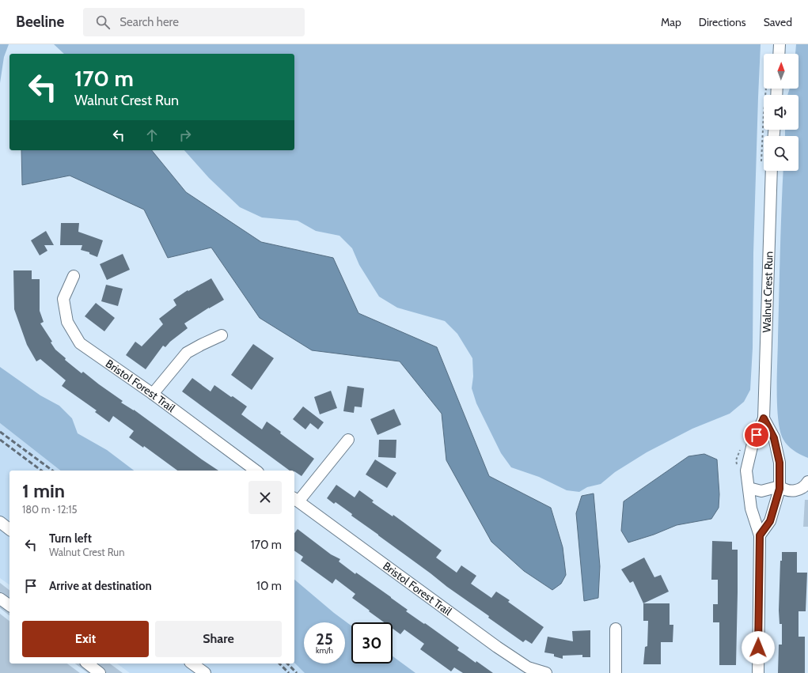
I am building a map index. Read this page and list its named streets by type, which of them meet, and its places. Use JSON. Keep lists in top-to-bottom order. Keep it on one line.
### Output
{"streets":{"street":["Walnut Crest Run","Bristol Forest Trail"]},"north":"top","page":{"header":"Beeline","search":"Search here","nav":["Map","Directions","Saved"],"turn":["170 m","Walnut Crest Run"],"heading":["1 min","180 m · 12:15"],"list":[{"name":"Turn left","note":"Walnut Crest Run","value":"170 m"},{"name":"Arrive at destination","value":"10 m"}],"buttons":["Exit","Share"],"speed":"25 km/h","limit":"30"}}
